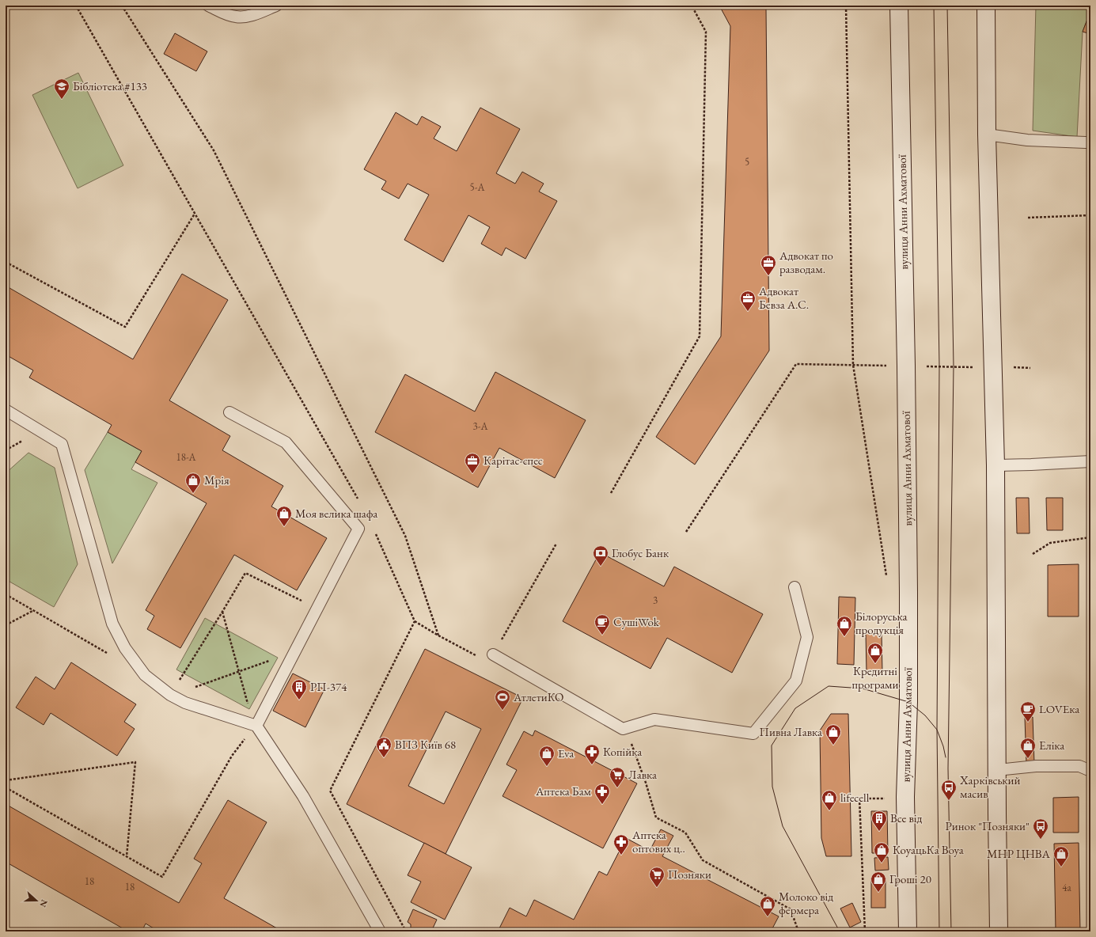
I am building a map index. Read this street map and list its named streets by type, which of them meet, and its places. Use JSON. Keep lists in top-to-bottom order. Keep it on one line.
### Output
{"streets":{"main road":["вулиця Анни Ахматової"]},"places":{"school or university":["Бібліотека #133"],"office":["Адвокат по разводам.","Адвокат Бевза А.С.","Карітас-спес"],"shop":["Мрія","Моя велика шафа","Білоруська продукція","Кредитні програми","Пивна Лавка","Еліка","Eva","lifecell","КоуацьКа Воуа","МНР ЦНВА","Гроші 20","Молоко від фермера"],"bank":["Глобус Банк"],"cafe":["СушіWok","LOVEка"],"building":["РП-374","Все від"],"sports":["АтлетиКО"],"public building":["ВПЗ Київ 68"],"pharmacy":["Копійка","Аптека Бам","Аптека оптових ц‥"],"supermarket":["Лавка","Позняки"],"bus stop":["Харківський масив","Ринок \"Позняки\""]},"house_numbers":["5","5-А","3-А","18-А","3","18","18","4а"],"north":"right"}
